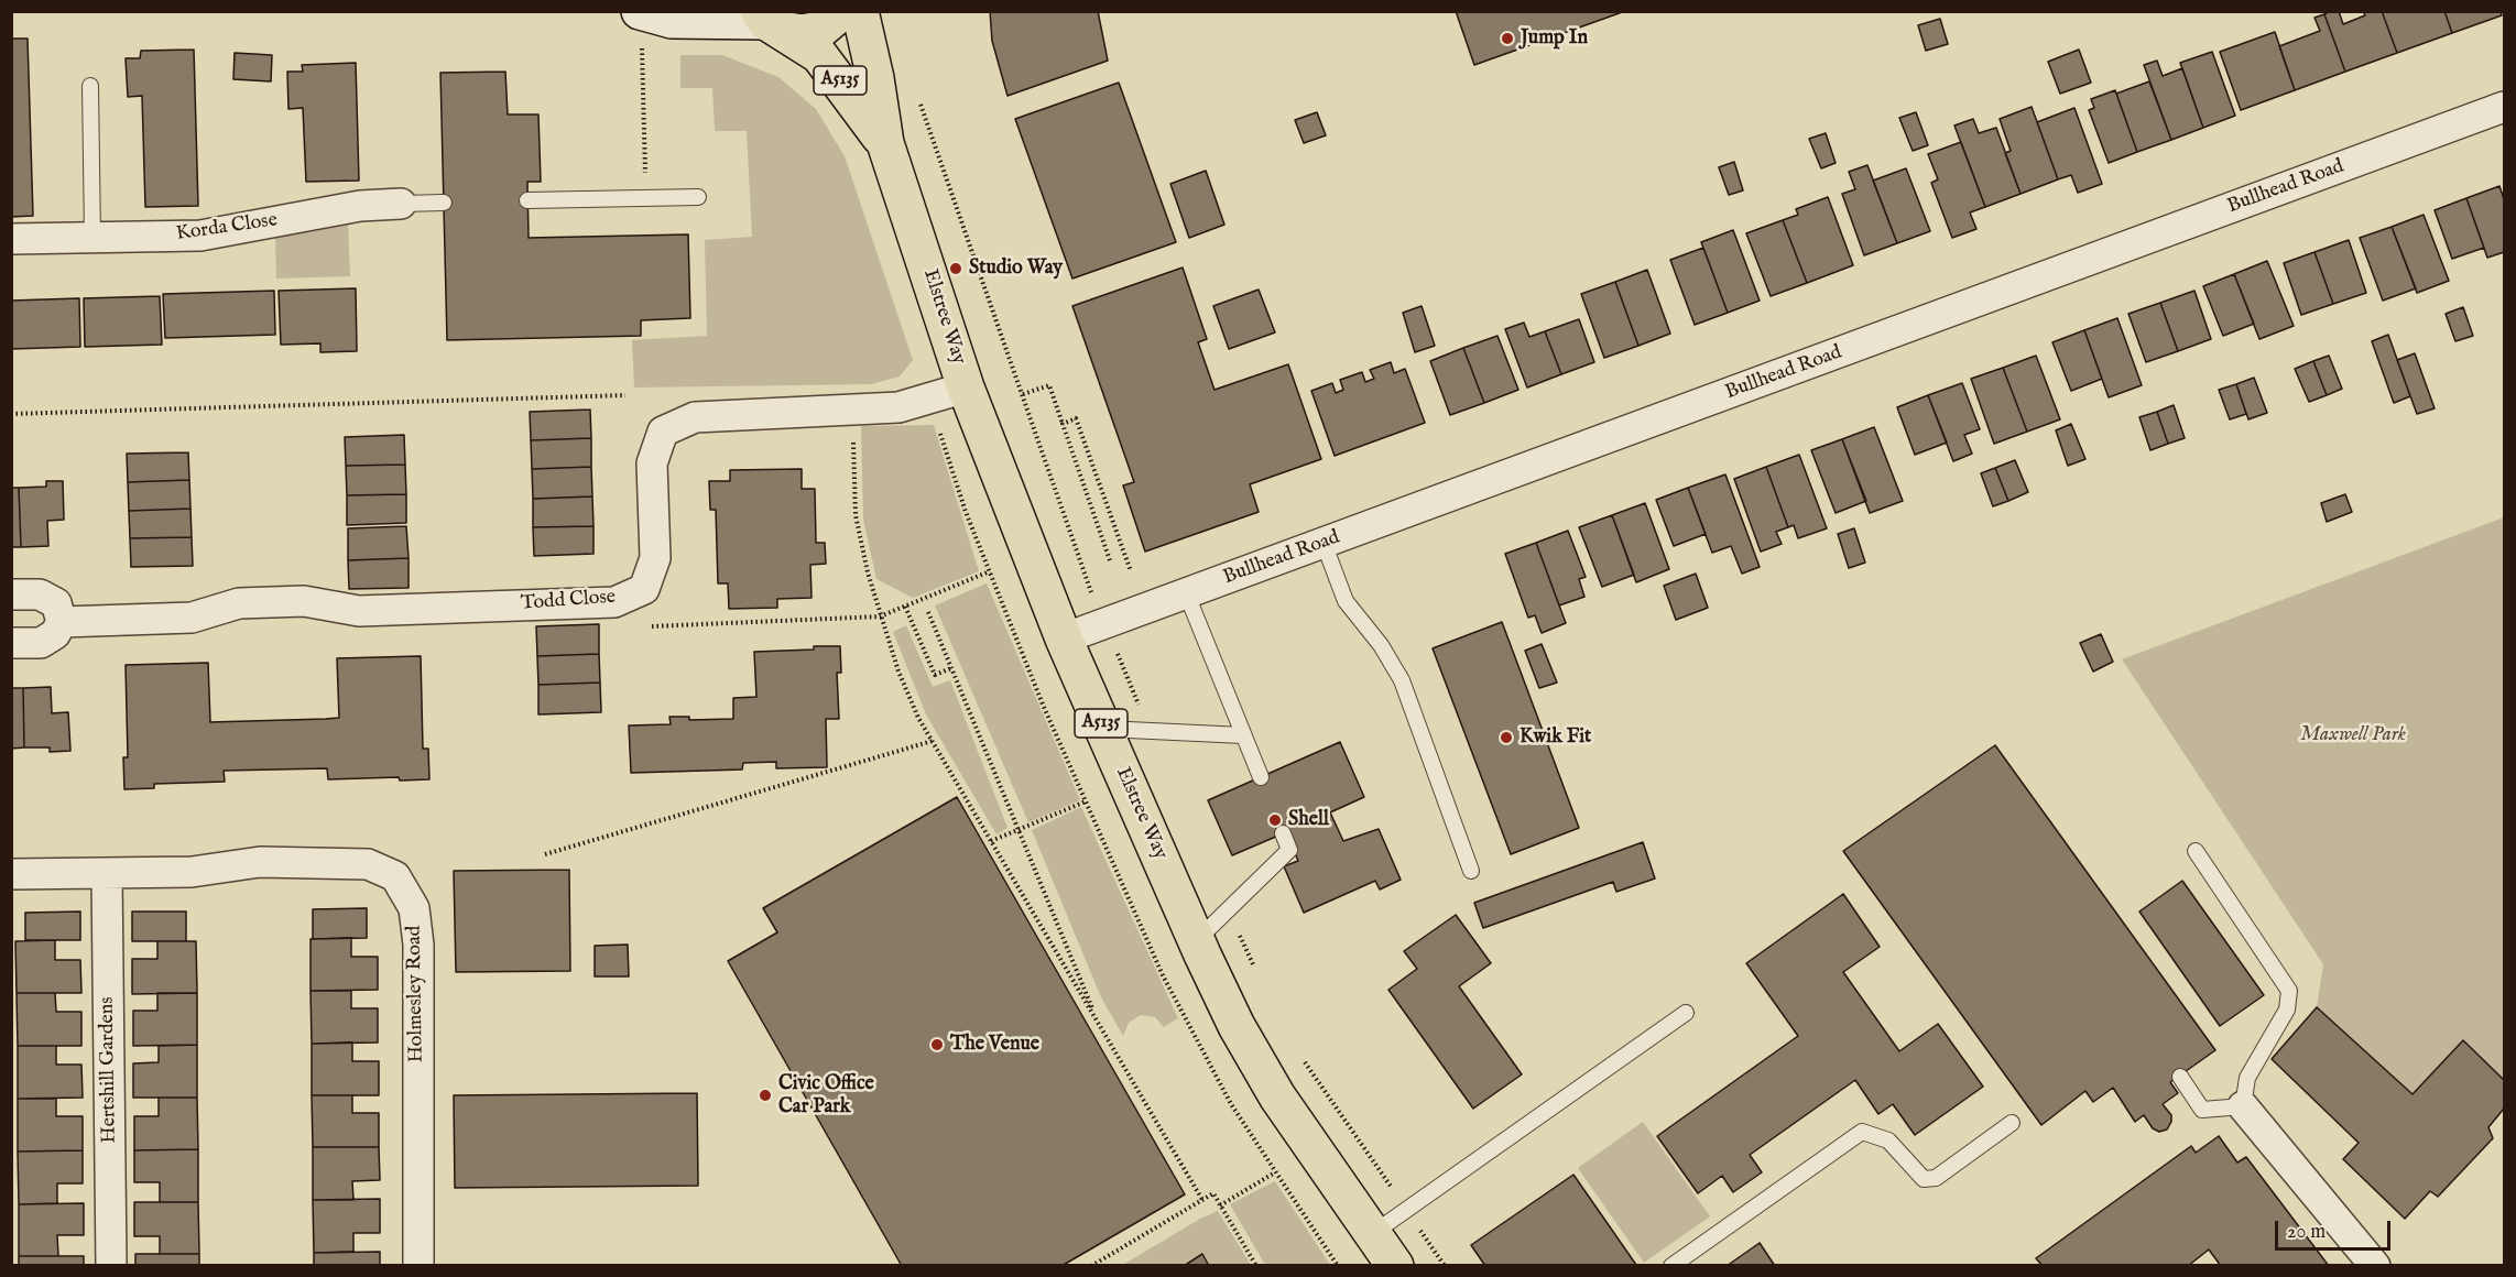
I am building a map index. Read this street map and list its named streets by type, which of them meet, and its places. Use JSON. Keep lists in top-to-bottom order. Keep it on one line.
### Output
{"streets":{"main road":["A5135","Elstree Way"],"street":["Bullhead Road","Korda Close","Todd Close","Holmesley Road","Hertshill Gardens"]},"crossings":[["Bullhead Road","Elstree Way"],["Elstree Way","Todd Close"],["Holmesley Road","Hertshill Gardens"]],"parks":["Maxwell Park"],"places":["Jump In","Studio Way","Kwik Fit","Shell","The Venue","Civic Office Car Park"],"scale_bar":"20 m"}
